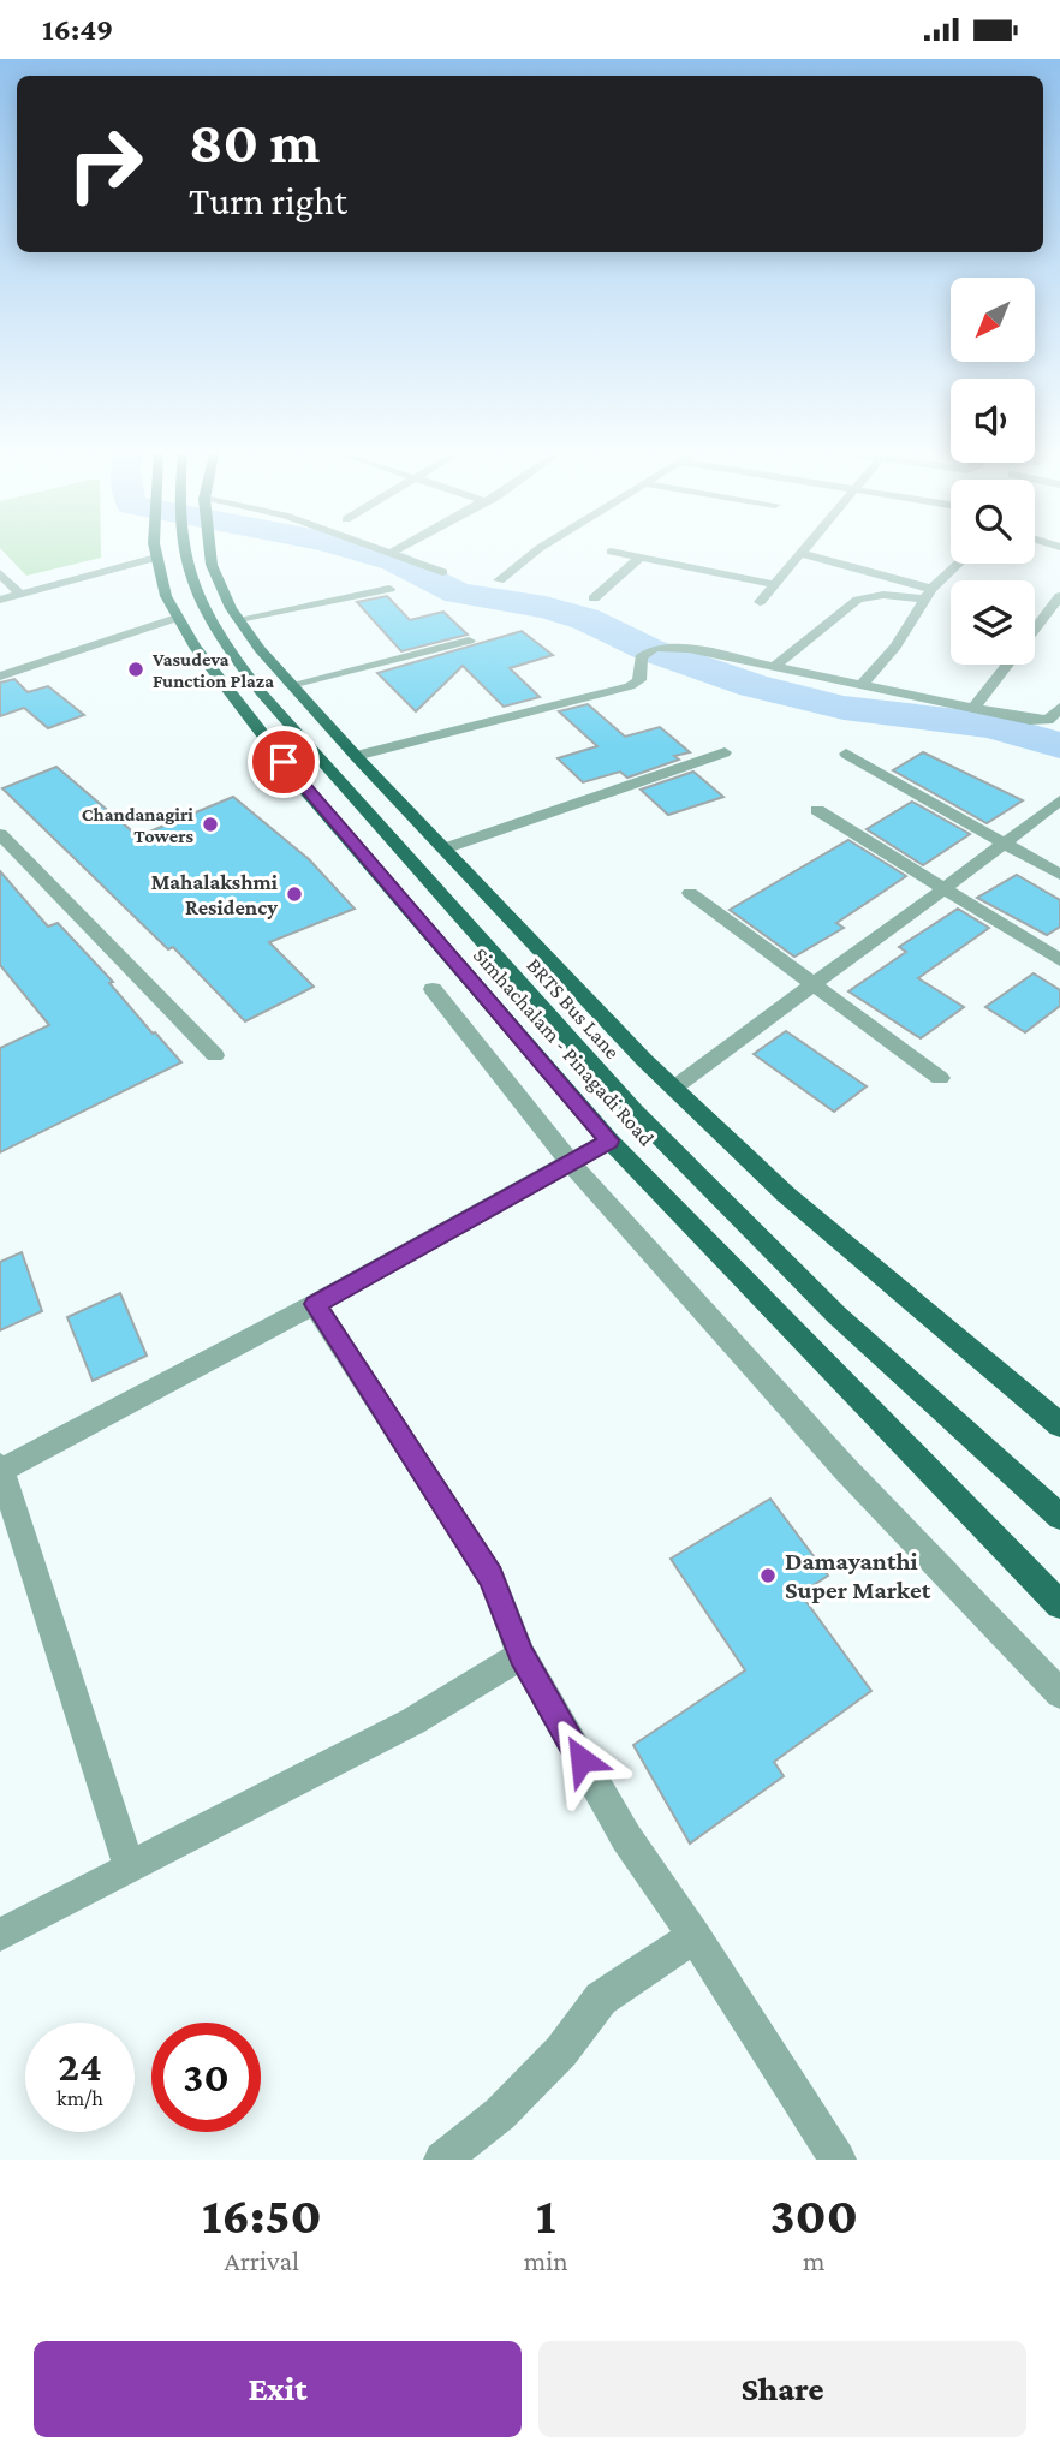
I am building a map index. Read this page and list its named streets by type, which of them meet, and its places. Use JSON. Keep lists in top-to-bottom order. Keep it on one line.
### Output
{"streets":{"main road":["BRTS Bus Lane","Simhachalam - Pinagadi Road"]},"places":["Vasudeva Function Plaza","Chandanagiri Towers","Mahalakshmi Residency","Damayanthi Super Market"],"north":"bottom left","page":{"status":"16:49","turn":["80 m","Turn right"],"speed":"24 km/h","limit":"30","eta":["16:50","Arrival","1","min","300","m"],"buttons":["Exit","Share"]}}
